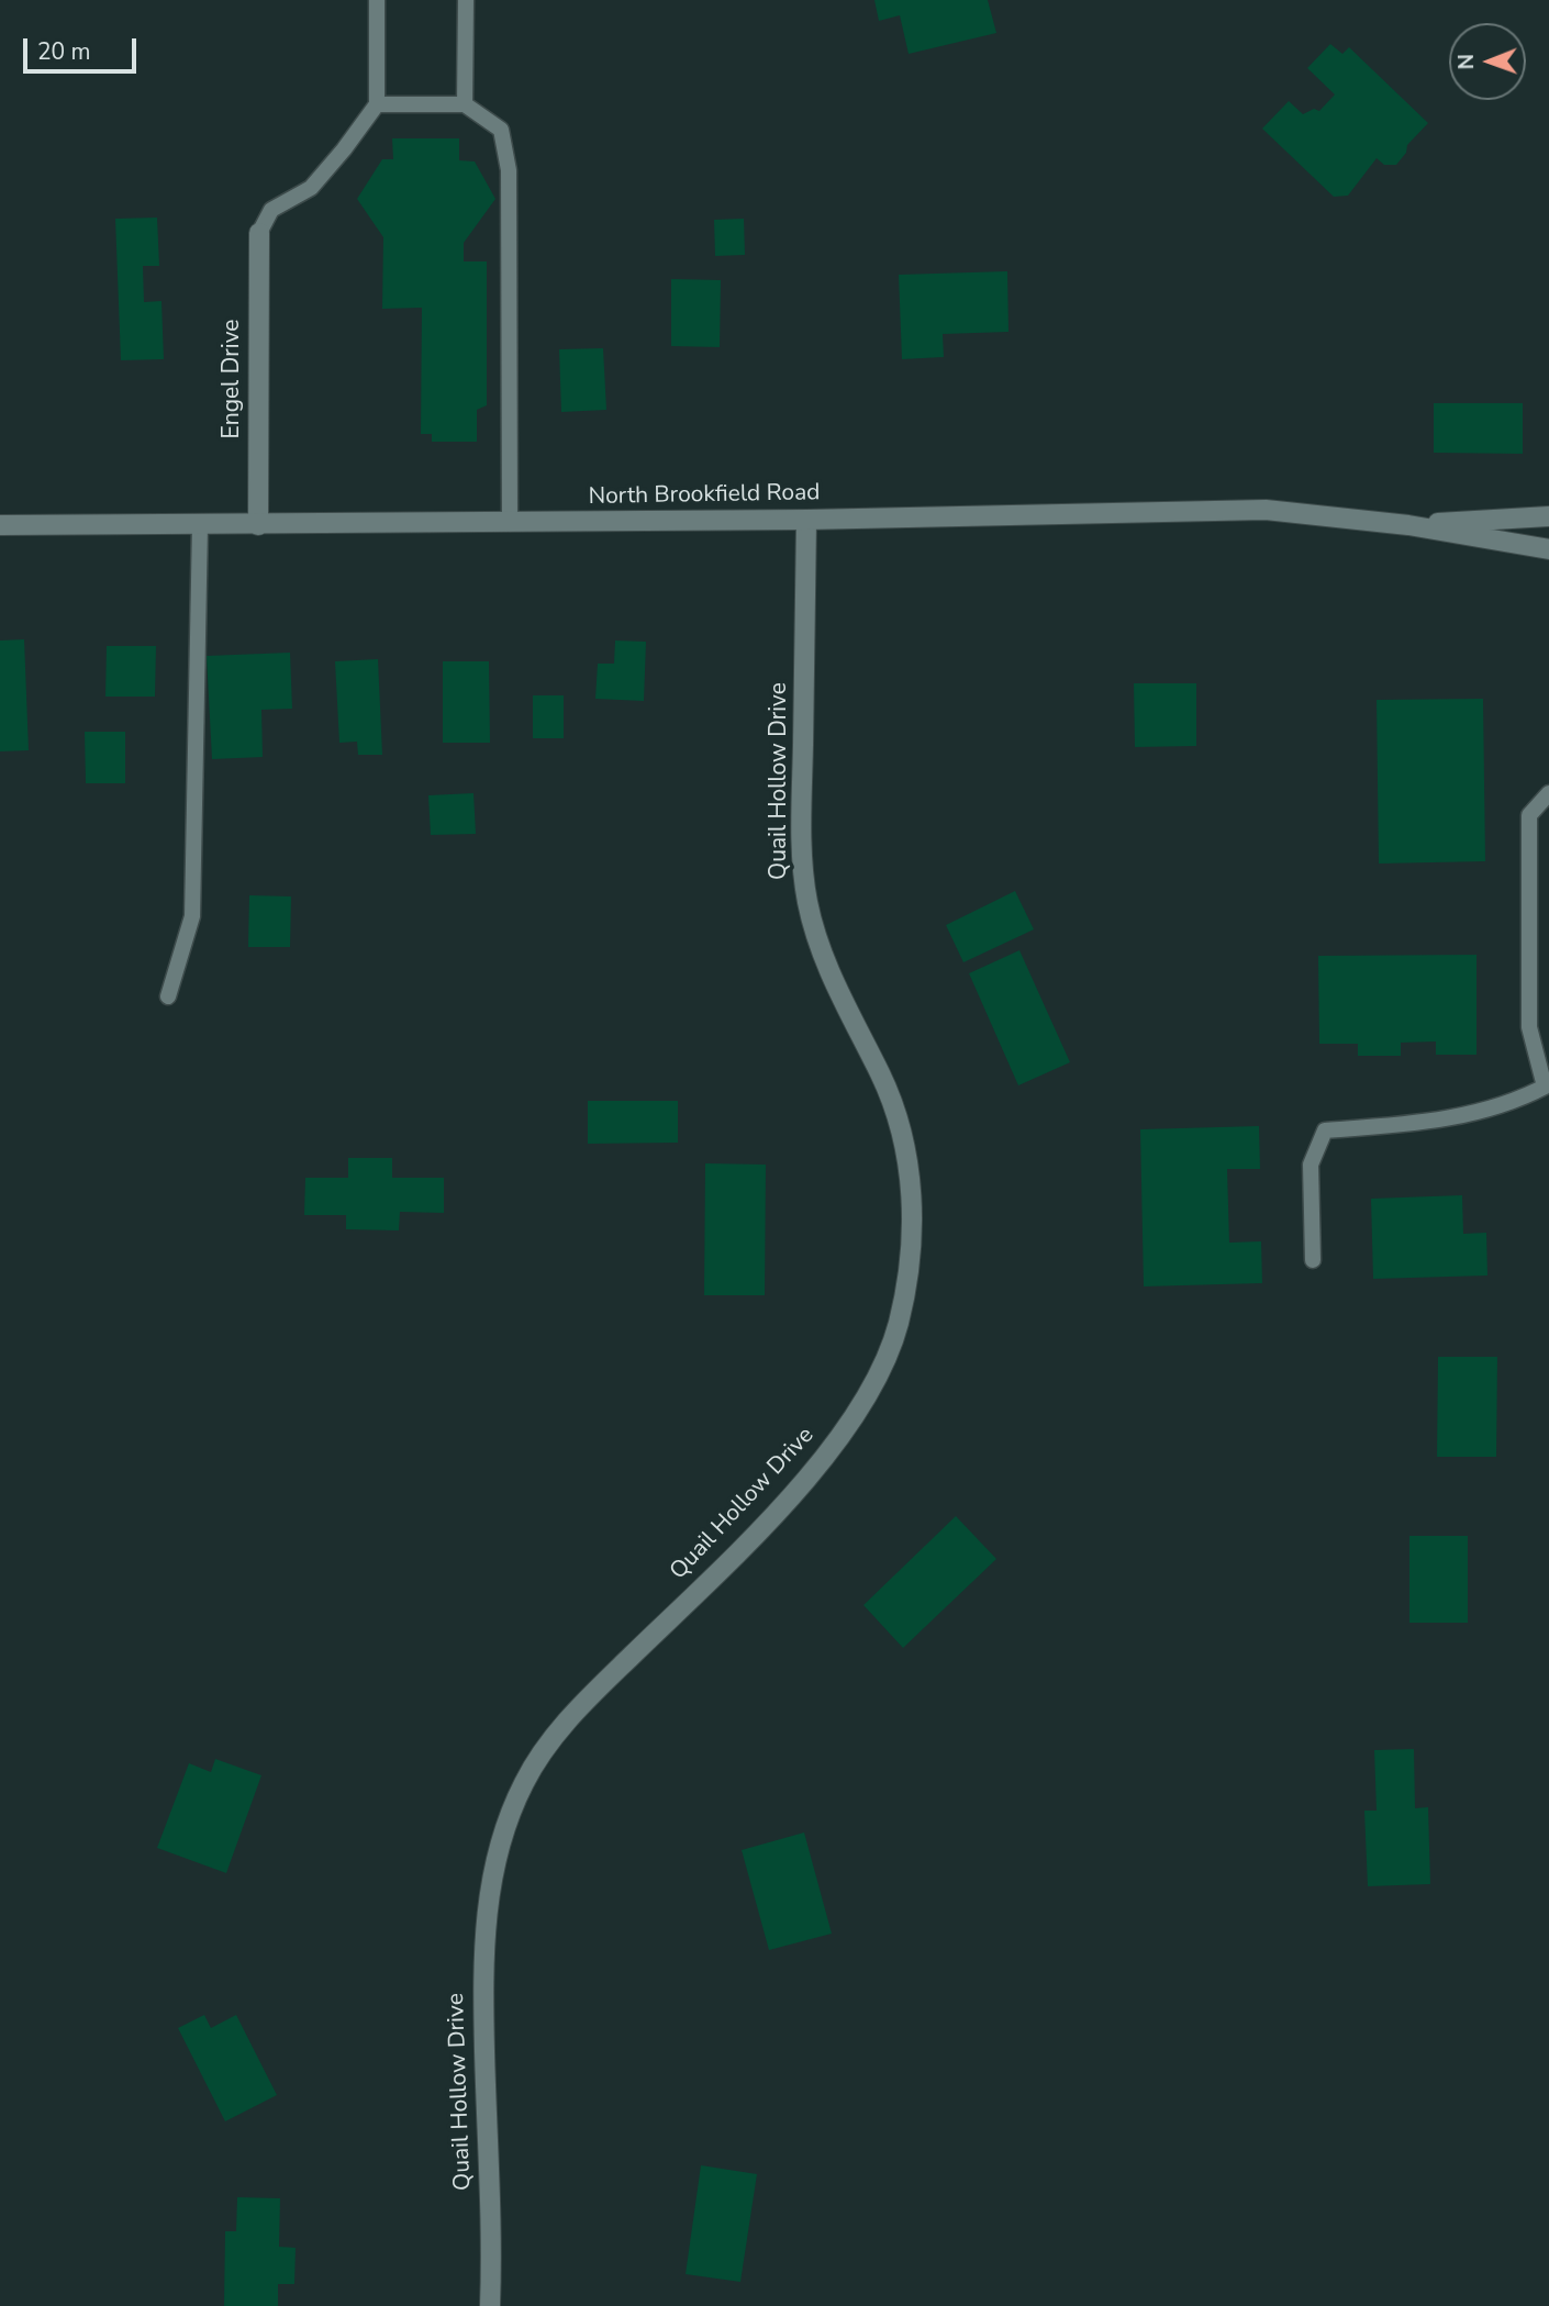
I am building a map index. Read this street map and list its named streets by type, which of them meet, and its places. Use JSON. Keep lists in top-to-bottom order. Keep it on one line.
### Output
{"streets":{"street":["Engel Drive","North Brookfield Road","Quail Hollow Drive"]},"crossings":[["Engel Drive","North Brookfield Road"],["North Brookfield Road","Quail Hollow Drive"]],"scale_bar":"20 m","north":"left"}
